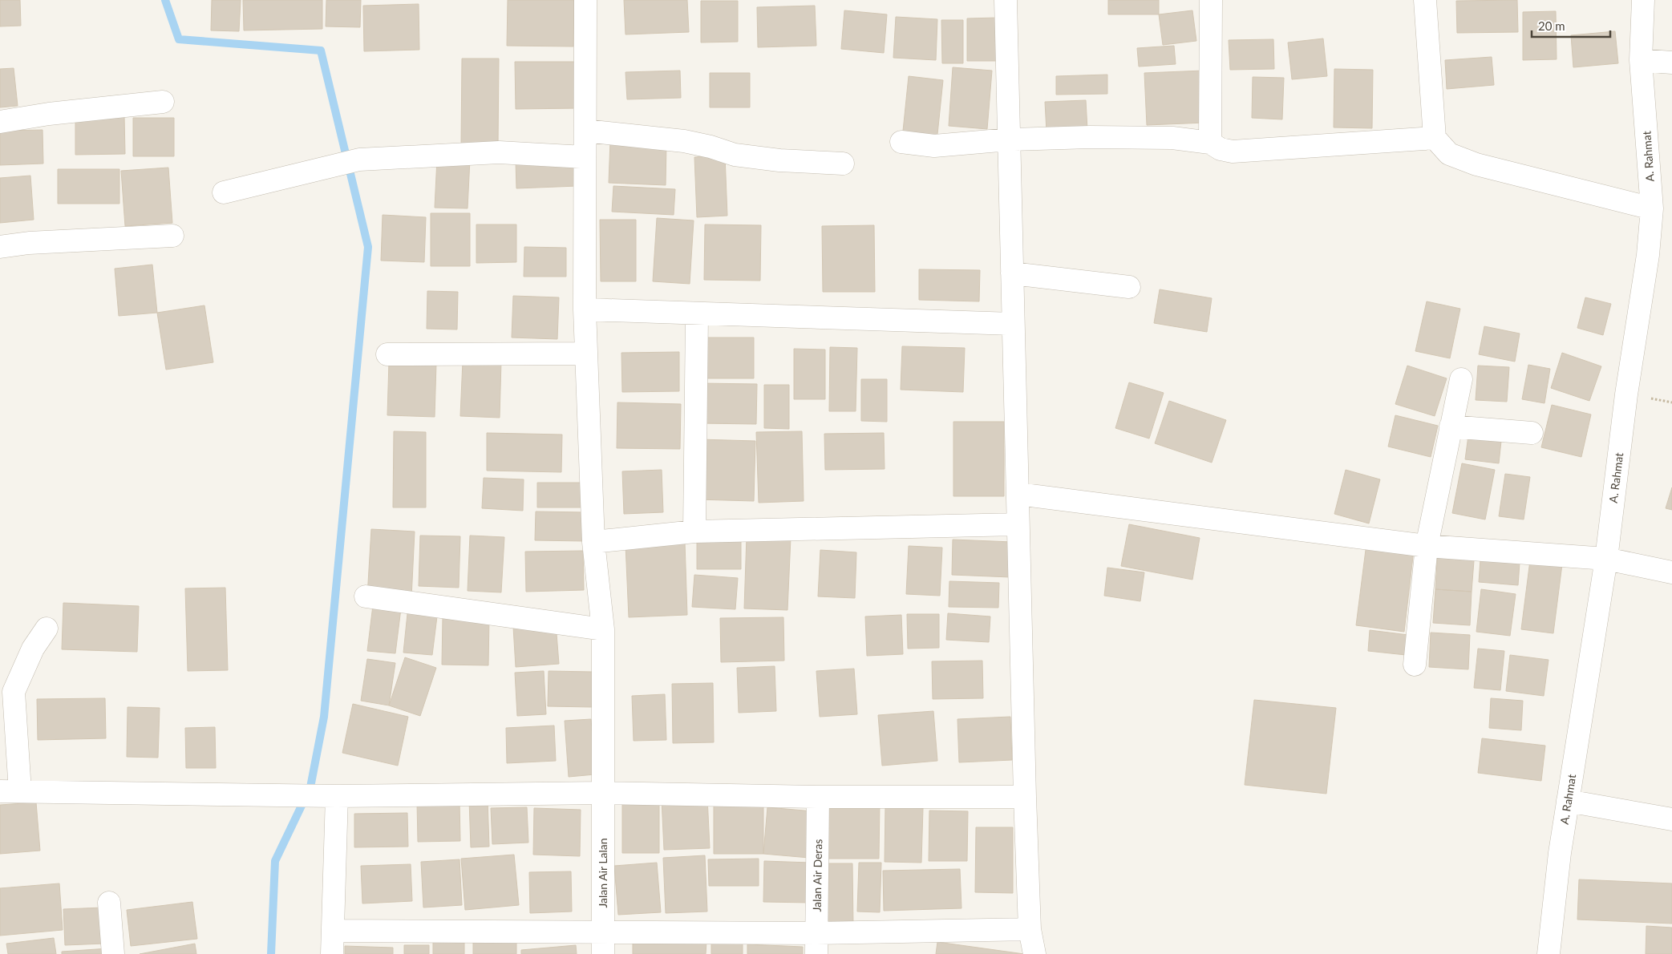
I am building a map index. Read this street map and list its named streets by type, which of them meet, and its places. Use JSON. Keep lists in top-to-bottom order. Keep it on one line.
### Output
{"streets":{"street":["A. Rahmat","Jalan Air Lalan","Jalan Air Deras"]},"scale_bar":"20 m"}
